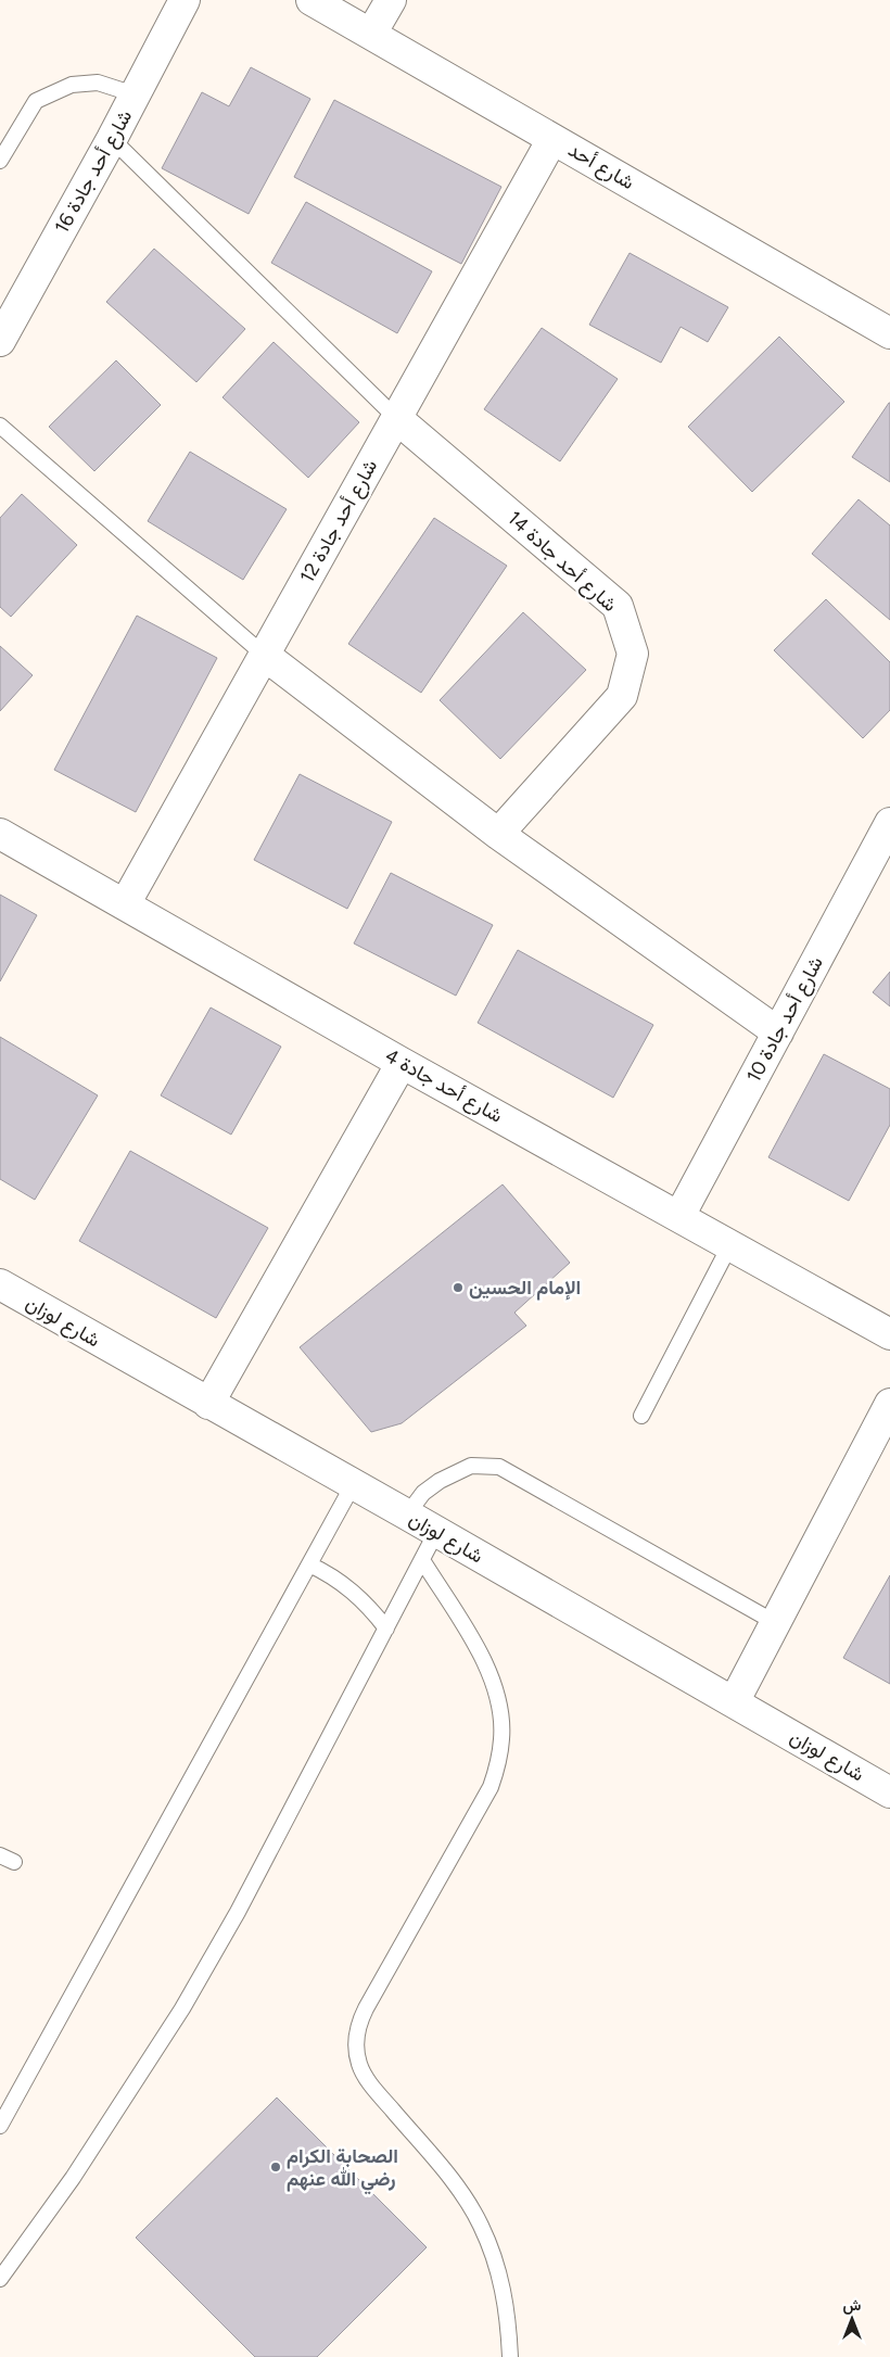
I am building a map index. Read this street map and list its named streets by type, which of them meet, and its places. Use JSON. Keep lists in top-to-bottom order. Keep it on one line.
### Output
{"streets":{"street":["شارع أحد","شارع أحد جادة 16","شارع أحد جادة 12","شارع أحد جادة 14","شارع أحد جادة 10","شارع أحد جادة 4","شارع لوزان"]},"crossings":[["شارع أحد","شارع أحد جادة 12"],["شارع أحد جادة 12","شارع أحد جادة 14"],["شارع أحد جادة 12","شارع أحد جادة 4"],["شارع أحد جادة 10","شارع أحد جادة 4"]],"places":["الإمام الحسين","الصحابة الكرام رضي الله عنهم"],"north":"top"}
